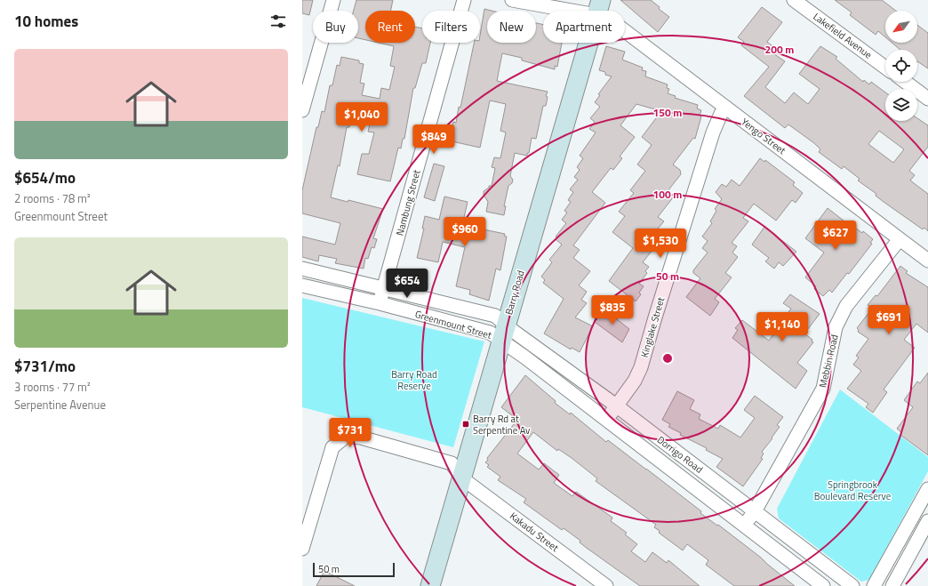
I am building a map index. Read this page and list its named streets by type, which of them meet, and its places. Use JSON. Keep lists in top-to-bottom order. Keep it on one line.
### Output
{"streets":{"street":["Lakefield Avenue","Yengo Street","Nambung Street","Barry Road","Greenmount Street","Kinglake Street","Mebbin Road","Dorrigo Road","Kakadu Street"]},"crossings":[["Yengo Street","Barry Road"],["Yengo Street","Kinglake Street"],["Yengo Street","Mebbin Road"],["Nambung Street","Greenmount Street"],["Barry Road","Greenmount Street"],["Barry Road","Dorrigo Road"],["Barry Road","Kakadu Street"],["Greenmount Street","Dorrigo Road"],["Kinglake Street","Dorrigo Road"],["Mebbin Road","Dorrigo Road"]],"parks":["Barry Road Reserve","Springbrook Boulevard Reserve"],"places":{"transit":["Barry Rd at Serpentine Av"]},"scale_bar":"50 m","north":"bottom left","page":{"heading":"10 homes","chip":["Buy","Rent","Filters","New","Apartment"],"list":[{"name":"$654/mo","note":"2 rooms · 78 m² · Greenmount Street"},{"name":"$731/mo","note":"3 rooms · 77 m² · Serpentine Avenue"}],"price":["$1,040","$849","$960","$627","$1,530","$654","$835","$691","$1,140","$731"],"scale":"50 m"},"rings":["200 m","150 m","100 m","50 m"]}
